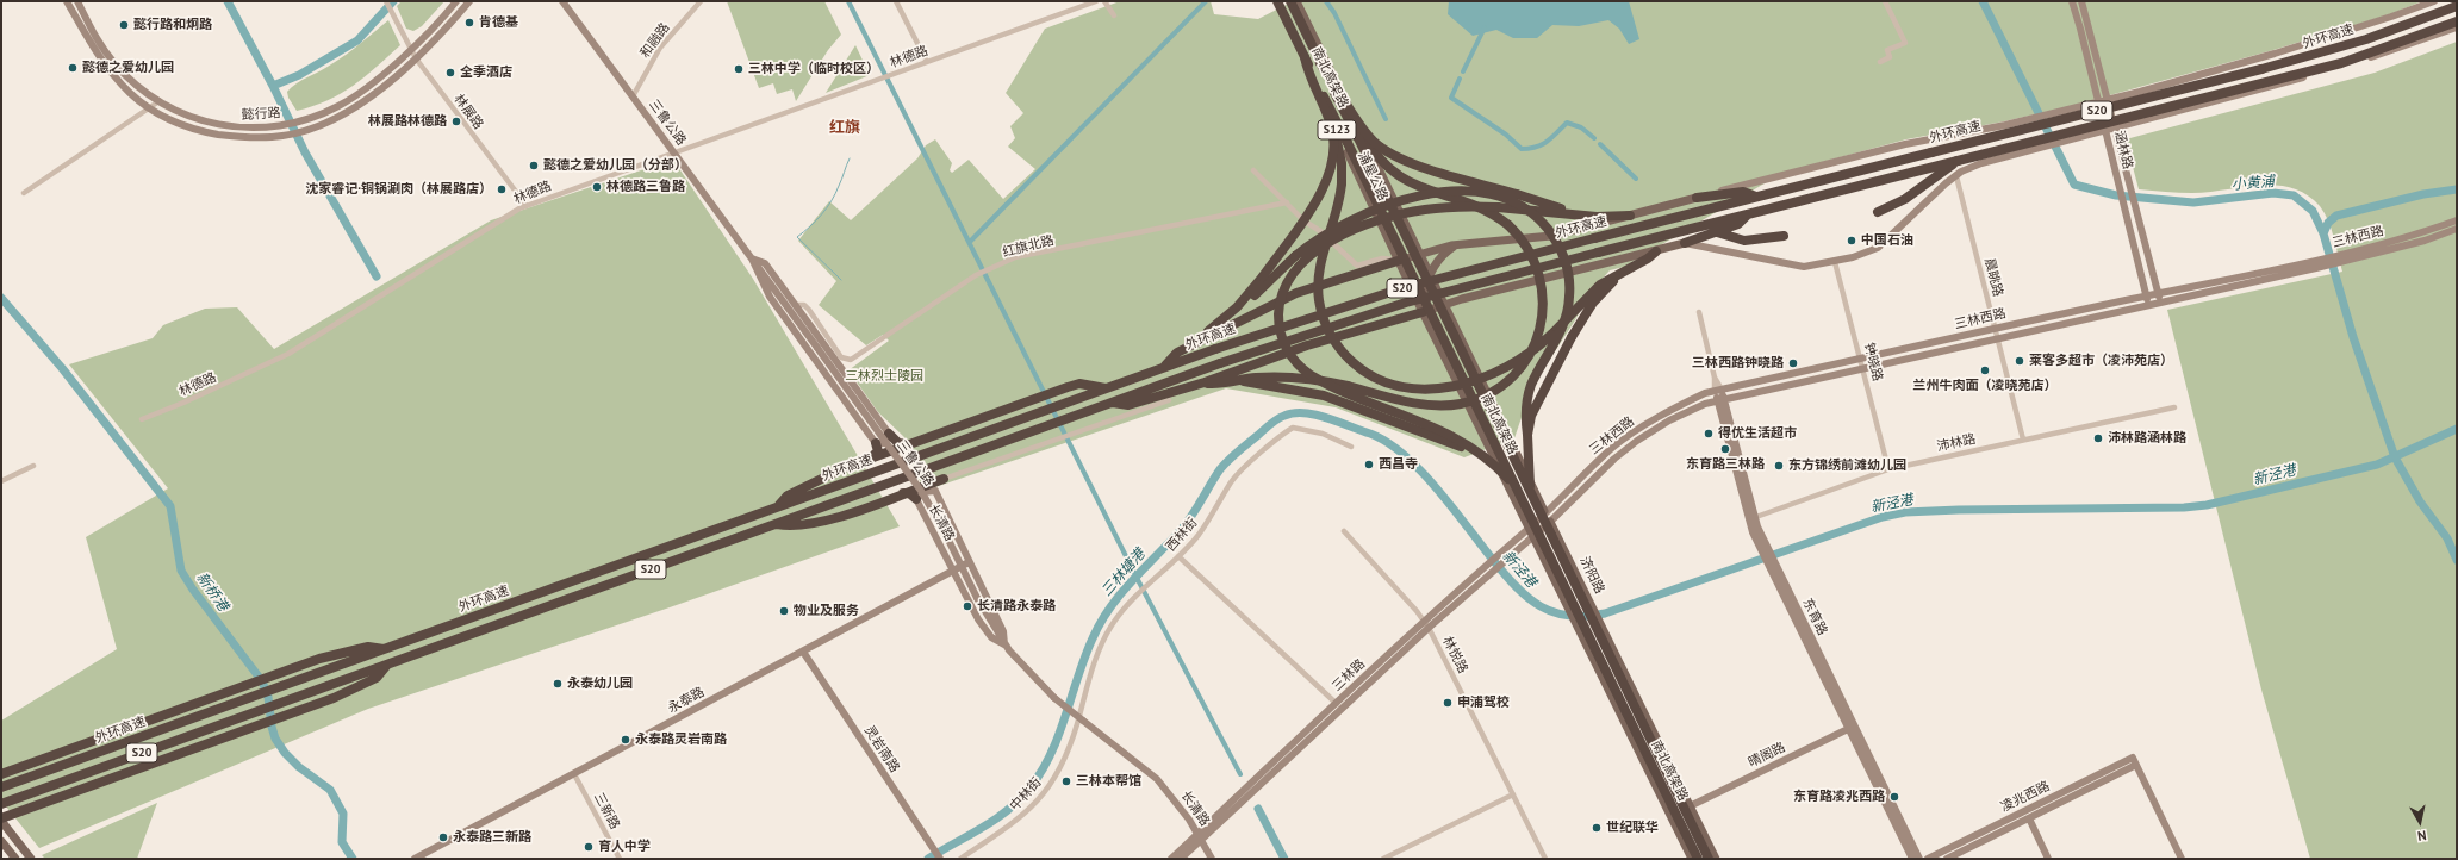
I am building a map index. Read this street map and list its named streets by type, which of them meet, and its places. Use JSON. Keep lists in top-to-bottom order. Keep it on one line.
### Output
{"streets":{"highway":["外环高速","南北高架路","S20"],"main road":["S123","浦星公路","济阳路"],"street":["和融路","林德路","林展路","懿行路","三鲁公路","涵林路","三林西路","红旗北路","晨眺路","钟晓路","沛林路","长清路","西林街","东育路","林悦路","三林路","永泰路","灵岩南路","晴阁路","中林街","凌兆西路","三新路"]},"crossings":[["和融路","三鲁公路"],["林德路","林展路"],["林德路","三鲁公路"],["林展路","懿行路"],["三鲁公路","红旗北路"],["三鲁公路","长清路"],["涵林路","三林西路"],["浦星公路","济阳路"],["三林西路","晨眺路"],["三林西路","钟晓路"],["三林西路","济阳路"],["三林西路","东育路"],["三林西路","三林路"],["晨眺路","沛林路"],["钟晓路","沛林路"],["沛林路","东育路"],["长清路","西林街"],["长清路","三林路"],["长清路","永泰路"],["长清路","中林街"],["西林街","中林街"],["济阳路","三林路"],["济阳路","晴阁路"],["东育路","晴阁路"],["林悦路","三林路"],["永泰路","灵岩南路"],["永泰路","三新路"]],"districts":["红旗"],"water":["小黄浦","新泾港","三林塘港","新桥港"],"parks":["三林烈士陵园"],"places":["肯德基","懿行路和炯路","懿德之爱幼儿园","三林中学（临时校区）","全季酒店","林展路林德路","懿德之爱幼儿园（分部）","林德路三鲁路","沈家睿记·铜锅涮肉（林展路店）","中国石油","莱客多超市（凌沛苑店）","三林西路钟晓路","兰州牛肉面（凌晓苑店）","得优生活超市","沛林路涵林路","东育路三林路","西昌寺","东方锦绣前滩幼儿园","长清路永泰路","物业及服务","永泰幼儿园","申浦驾校","永泰路灵岩南路","三林本帮馆","东育路凌兆西路","世纪联华","永泰路三新路","育人中学"],"north":"bottom"}
